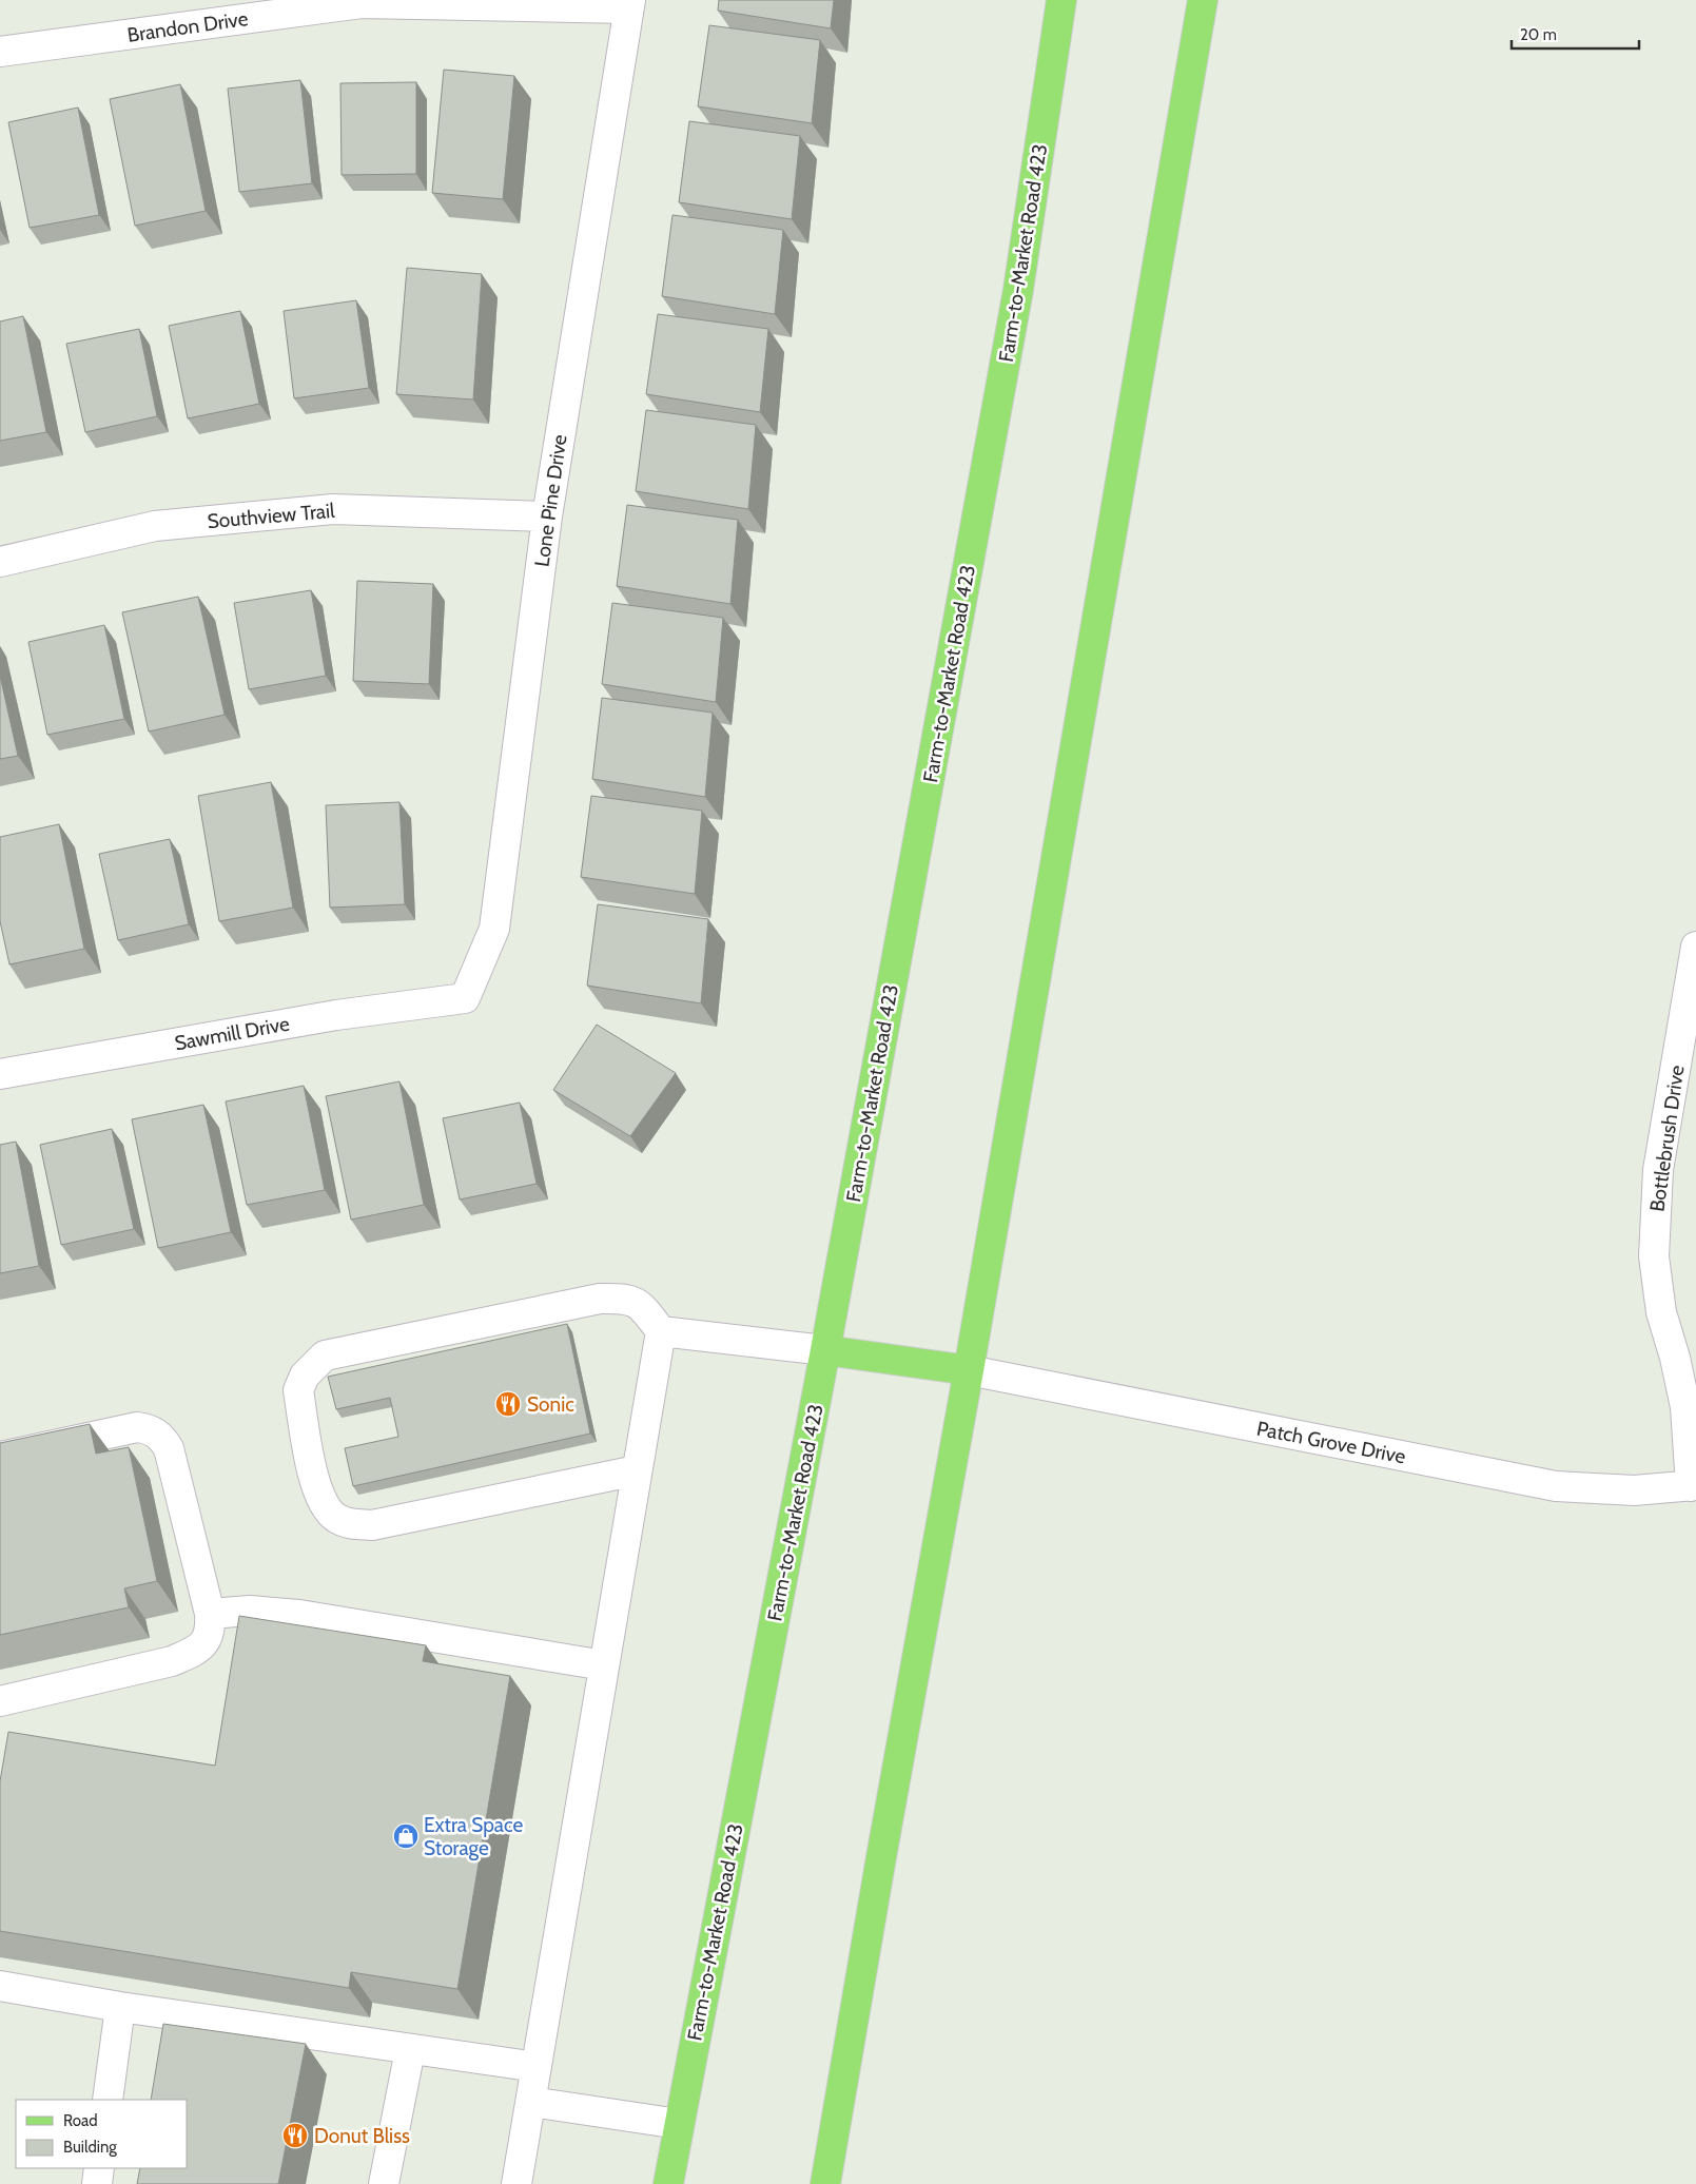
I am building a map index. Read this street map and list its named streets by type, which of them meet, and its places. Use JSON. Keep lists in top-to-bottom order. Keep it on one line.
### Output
{"streets":{"main road":["Farm-to-Market Road 423"],"street":["Brandon Drive","Lone Pine Drive","Southview Trail","Sawmill Drive","Bottlebrush Drive","Patch Grove Drive"]},"crossings":[["Brandon Drive","Lone Pine Drive"],["Lone Pine Drive","Southview Trail"],["Lone Pine Drive","Sawmill Drive"],["Bottlebrush Drive","Patch Grove Drive"]],"places":{"restaurant":["Sonic","Donut Bliss"],"shop":["Extra Space Storage"]},"legend":["Road","Building"],"scale_bar":"20 m"}
